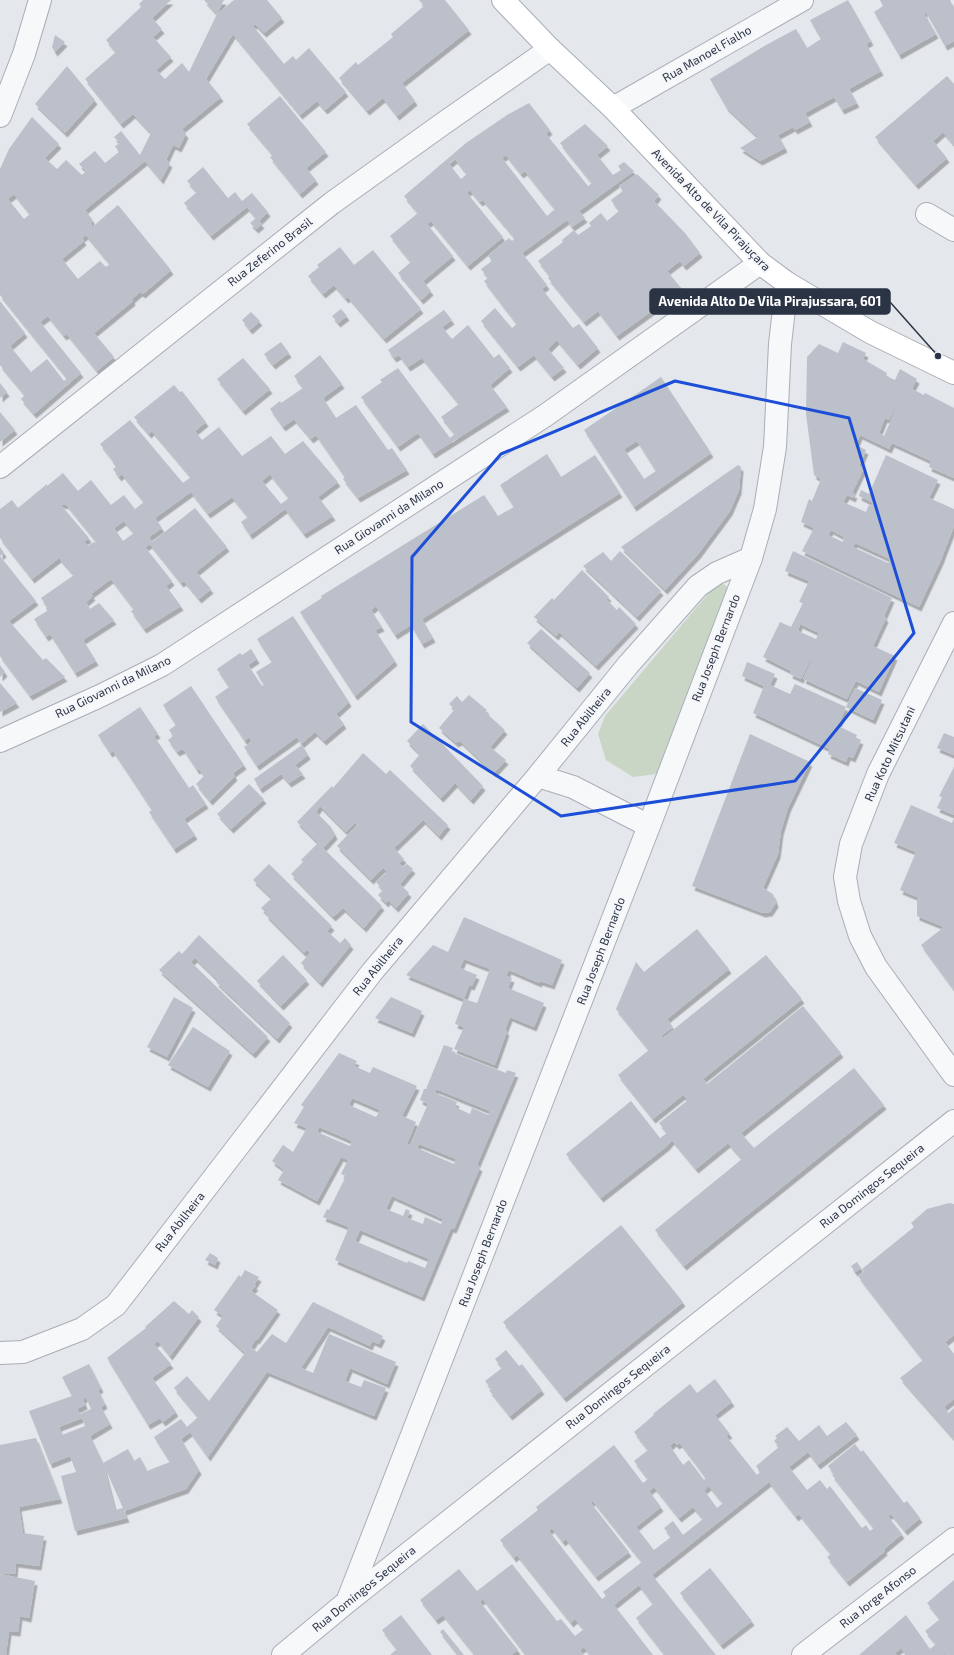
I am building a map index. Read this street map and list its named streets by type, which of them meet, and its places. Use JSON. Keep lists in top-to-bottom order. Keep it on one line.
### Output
{"streets":{"main road":["Avenida Alto de Vila Pirajuçara"],"street":["Rua Manoel Fialho","Rua Zeferino Brasil","Rua Giovanni da Milano","Rua Joseph Bernardo","Rua Abilheira","Rua Koto Mitsutani","Rua Domingos Sequeira","Rua Jorge Afonso"]},"crossings":[["Rua Manoel Fialho","Avenida Alto de Vila Pirajuçara"],["Avenida Alto de Vila Pirajuçara","Rua Zeferino Brasil"],["Avenida Alto de Vila Pirajuçara","Rua Giovanni da Milano"],["Avenida Alto de Vila Pirajuçara","Rua Joseph Bernardo"],["Rua Joseph Bernardo","Rua Abilheira"],["Rua Joseph Bernardo","Rua Domingos Sequeira"]],"places":["Avenida Alto De Vila Pirajussara, 601"]}
